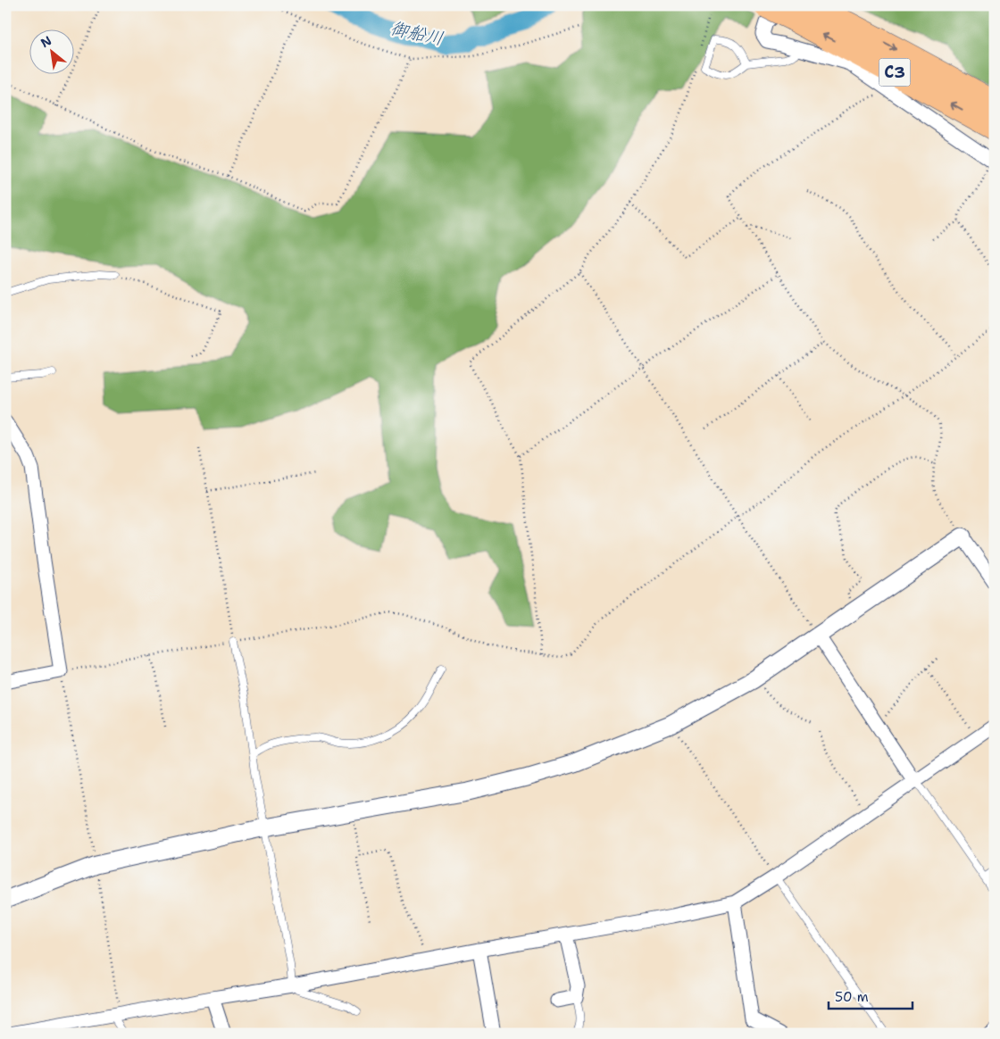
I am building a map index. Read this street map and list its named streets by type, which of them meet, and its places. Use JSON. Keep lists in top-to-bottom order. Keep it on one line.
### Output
{"streets":{"highway":["C3"]},"water":["御船川"],"scale_bar":"50 m","north":"top left"}
